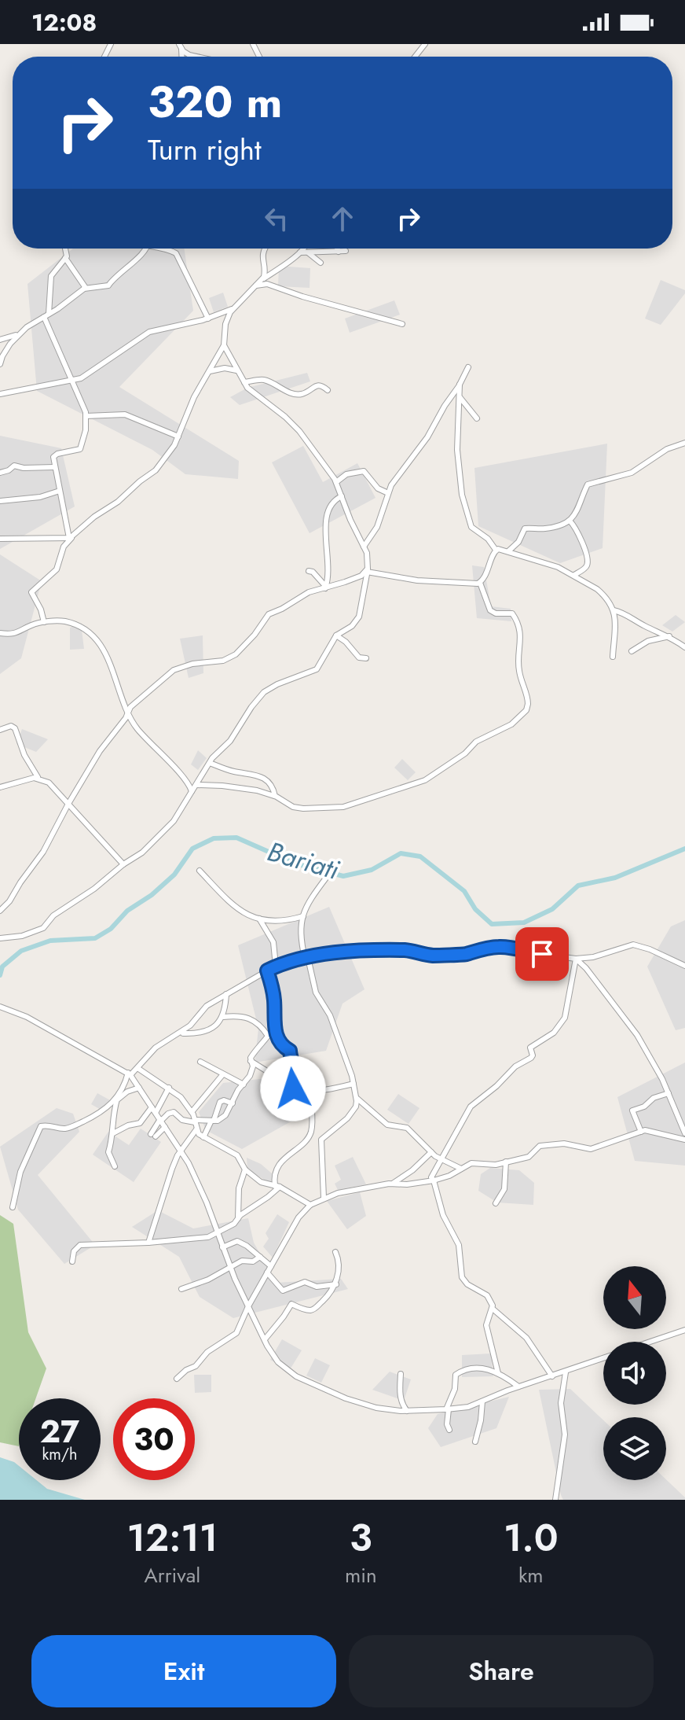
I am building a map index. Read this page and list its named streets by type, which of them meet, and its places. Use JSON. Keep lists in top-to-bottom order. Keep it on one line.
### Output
{"water":["Bariati"],"north":"top","page":{"status":"12:08","turn":["320 m","Turn right"],"speed":"27 km/h","limit":"30","eta":["12:11","Arrival","3","min","1.0","km"],"buttons":["Exit","Share"]}}
